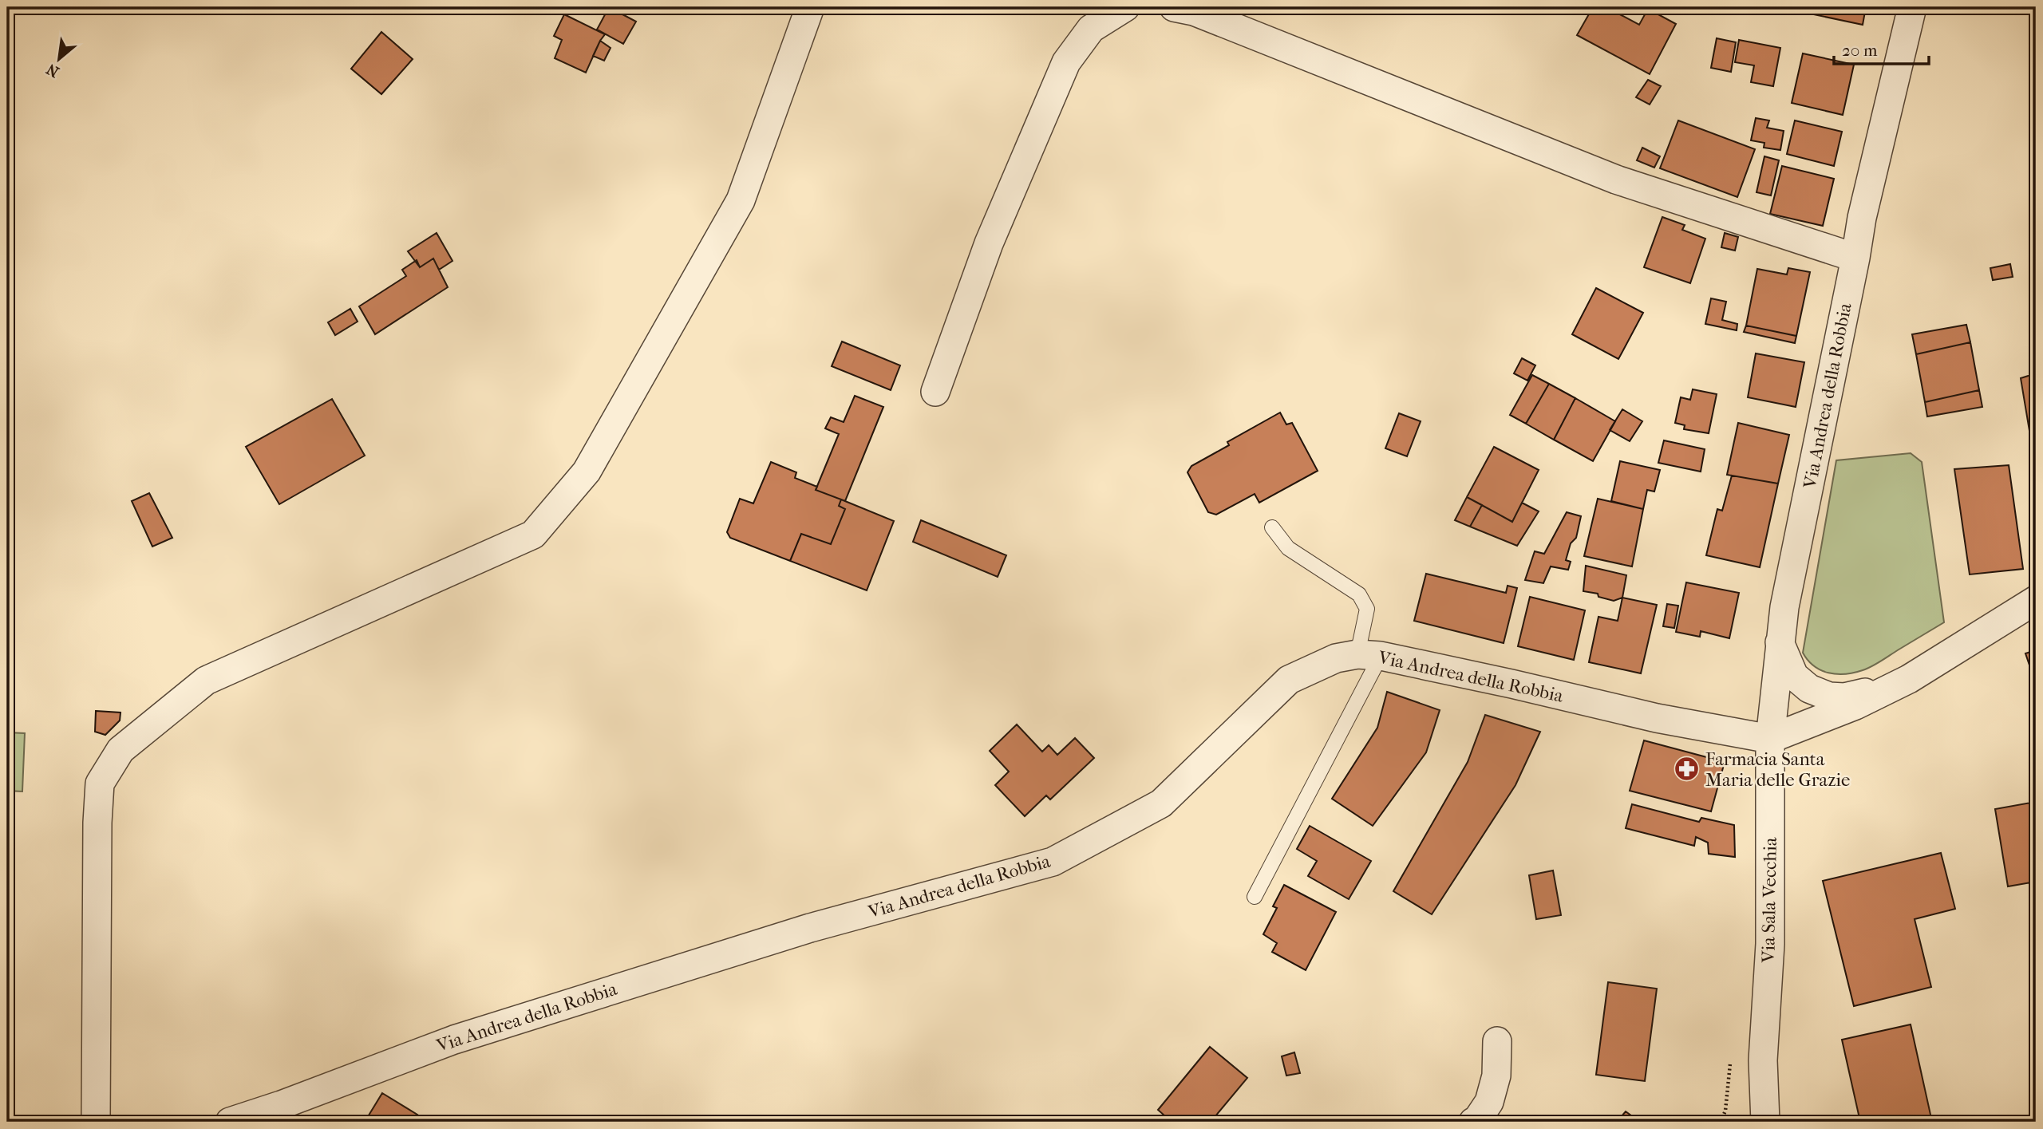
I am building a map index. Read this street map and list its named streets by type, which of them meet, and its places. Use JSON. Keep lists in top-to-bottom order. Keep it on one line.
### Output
{"streets":{"street":["Via Andrea della Robbia","Via Sala Vecchia"]},"crossings":[["Via Andrea della Robbia","Via Sala Vecchia"]],"places":{"pharmacy":["Farmacia Santa Maria delle Grazie"]},"scale_bar":"20 m","north":"bottom left"}
